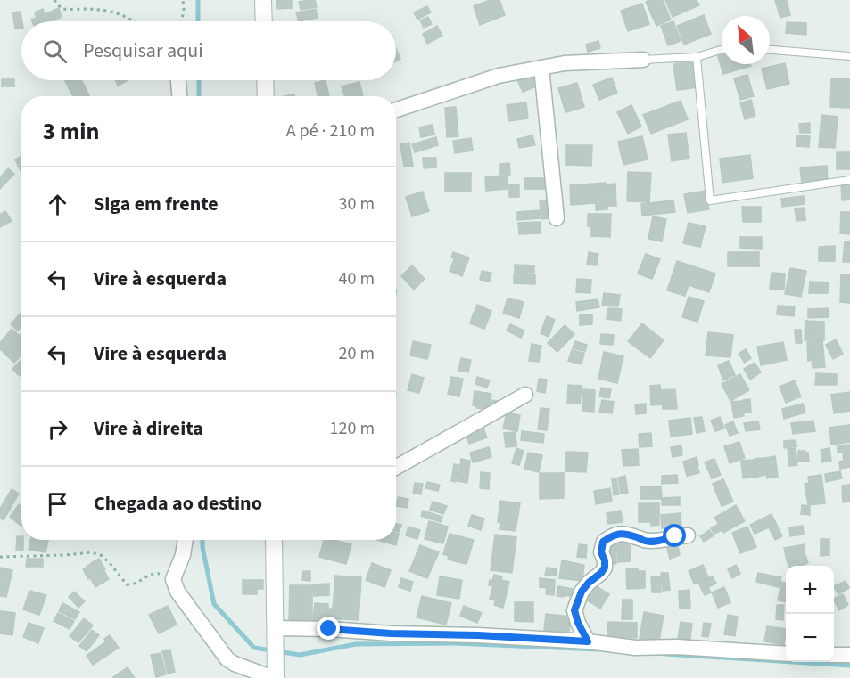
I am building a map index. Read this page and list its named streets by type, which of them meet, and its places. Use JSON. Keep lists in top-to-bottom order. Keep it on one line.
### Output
{"north":"top left","page":{"search":"Pesquisar aqui","heading":["3 min","A pé · 210 m"],"list":[["Siga em frente","30 m"],["Vire à esquerda","40 m"],["Vire à esquerda","20 m"],["Vire à direita","120 m"],"Chegada ao destino"],"map_buttons":["+","−"]}}
